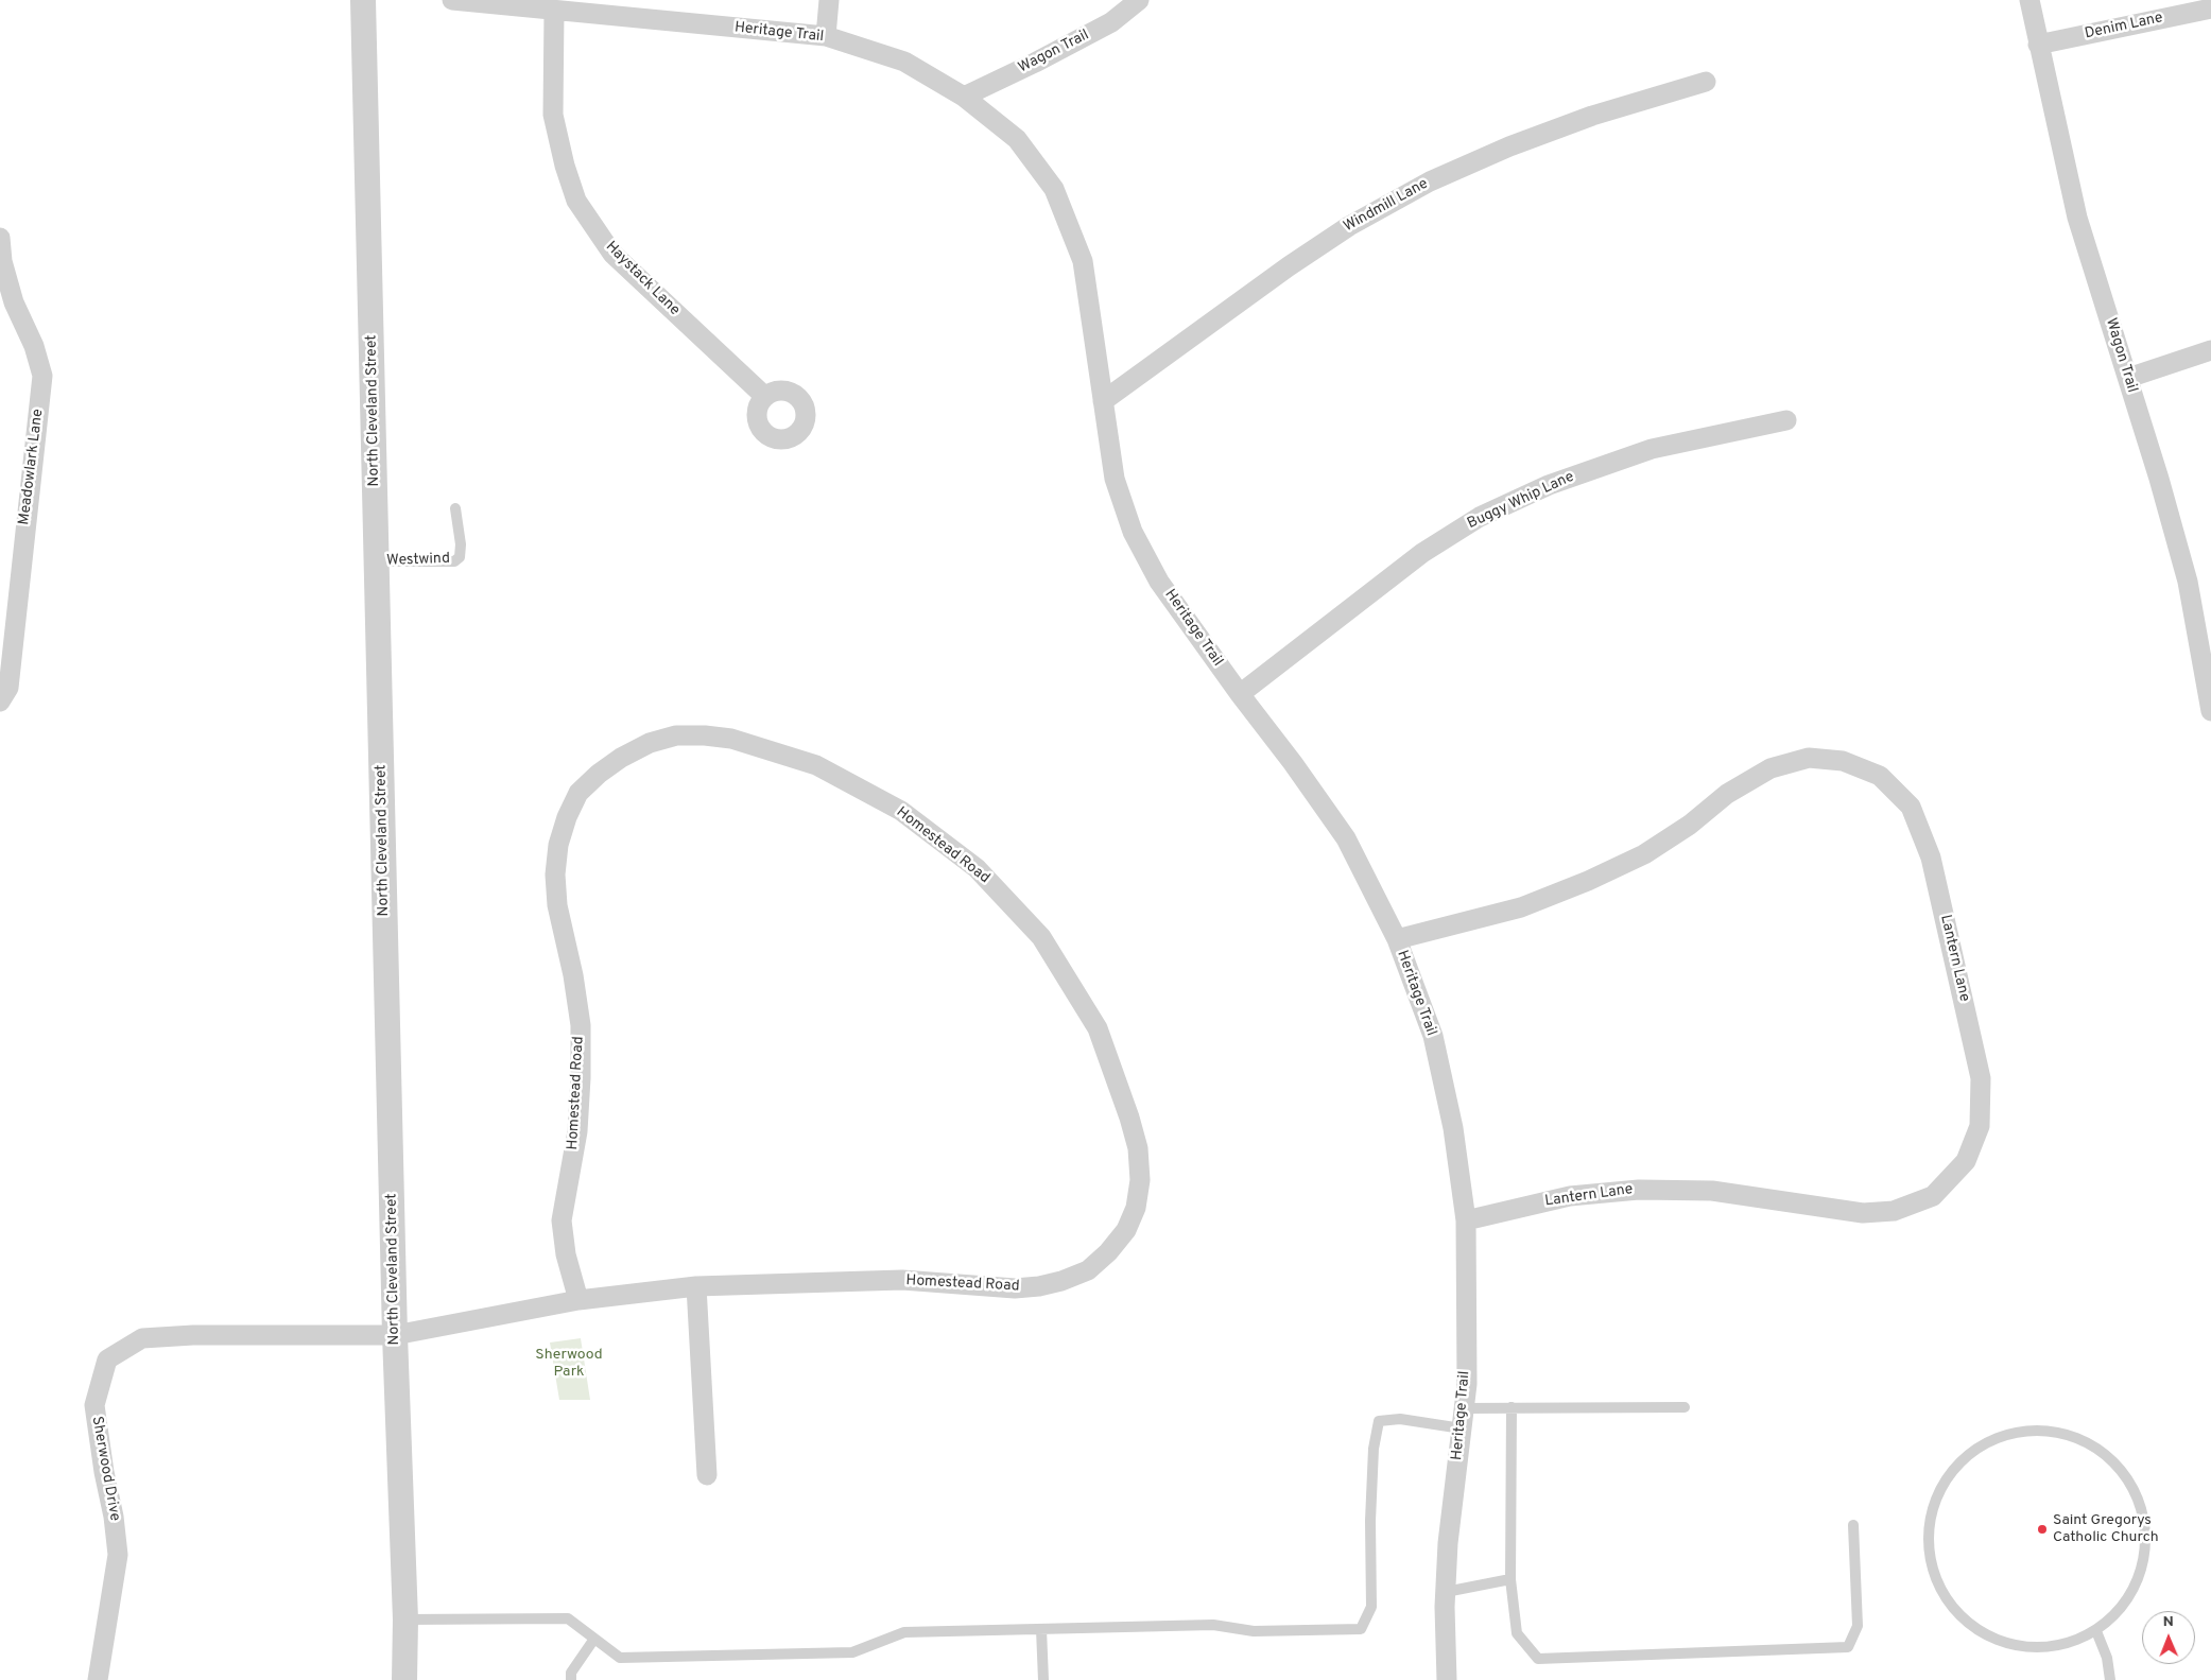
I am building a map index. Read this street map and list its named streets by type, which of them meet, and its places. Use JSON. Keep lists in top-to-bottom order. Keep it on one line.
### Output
{"streets":{"street":["Denim Lane","Heritage Trail","Wagon Trail","Windmill Lane","Haystack Lane","North Cleveland Street","Meadowlark Lane","Buggy Whip Lane","Homestead Road","Lantern Lane","Sherwood Drive"],"lane":["Westwind"]},"crossings":[["Denim Lane","Wagon Trail"],["Heritage Trail","Wagon Trail"],["Heritage Trail","Windmill Lane"],["Heritage Trail","Haystack Lane"],["Heritage Trail","Buggy Whip Lane"],["Heritage Trail","Lantern Lane"],["North Cleveland Street","Westwind"],["North Cleveland Street","Homestead Road"],["North Cleveland Street","Sherwood Drive"],["Homestead Road","Sherwood Drive"]],"parks":["Sherwood Park"],"places":["Saint Gregorys Catholic Church"],"north":"top"}
